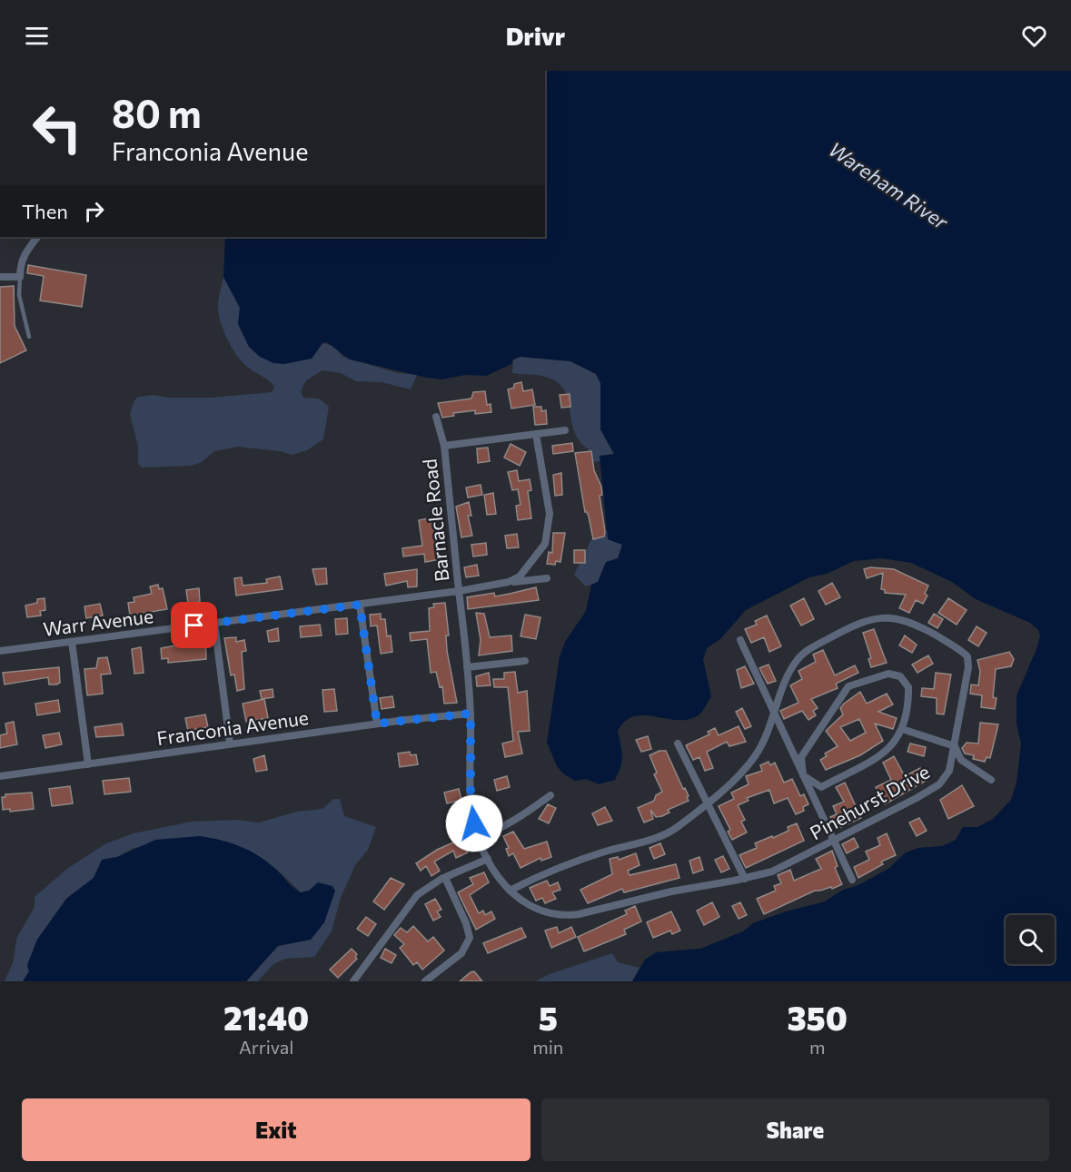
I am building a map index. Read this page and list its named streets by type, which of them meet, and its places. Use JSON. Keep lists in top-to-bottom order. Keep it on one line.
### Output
{"streets":{"street":["Barnacle Road","Warr Avenue","Franconia Avenue","Pinehurst Drive"]},"crossings":[["Barnacle Road","Warr Avenue"],["Barnacle Road","Pinehurst Drive"],["Warr Avenue","Pinehurst Drive"],["Franconia Avenue","Pinehurst Drive"]],"water":["Wareham River"],"page":{"header":"Drivr","turn":["80 m","Franconia Avenue"],"then":"Then","eta":["21:40","Arrival","5","min","350","m"],"buttons":["Exit","Share"]}}
